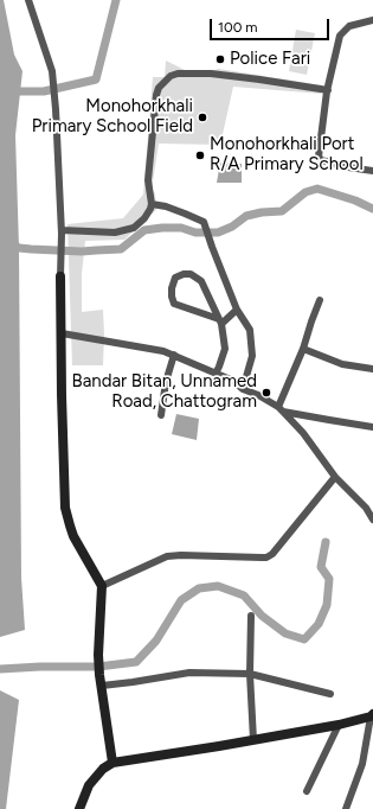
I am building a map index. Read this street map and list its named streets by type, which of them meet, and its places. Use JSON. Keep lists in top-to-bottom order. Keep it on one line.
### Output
{"places":["Police Fari","Monohorkhali Primary School Field","Monohorkhali Port R/A Primary School","Bandar Bitan, Unnamed Road, Chattogram"],"scale_bar":"100 m"}
